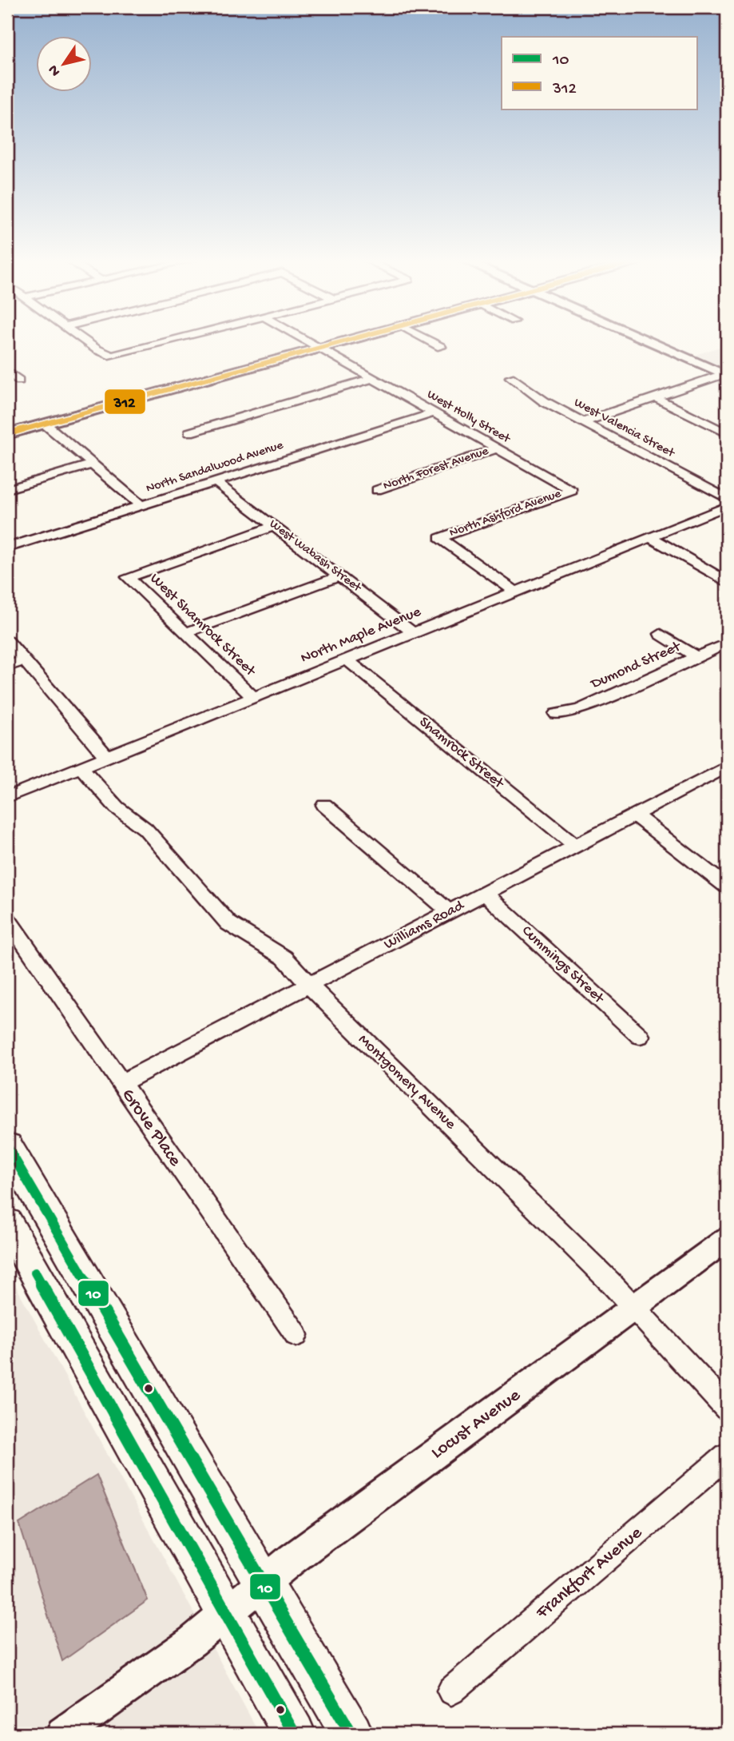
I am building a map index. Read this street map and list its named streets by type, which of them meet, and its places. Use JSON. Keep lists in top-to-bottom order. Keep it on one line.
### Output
{"streets":{"street":["West Holly Street","West Valencia Street","North Sandalwood Avenue","North Forest Avenue","North Ashford Avenue","West Wabash Street","West Shamrock Street","North Maple Avenue","Dumond Street","Shamrock Street","Williams Road","Cummings Street","Montgomery Avenue","Grove Place","Locust Avenue","Frankfort Avenue"]},"crossings":[["West Holly Street","North Sandalwood Avenue"],["West Holly Street","North Forest Avenue"],["West Holly Street","North Ashford Avenue"],["North Sandalwood Avenue","West Wabash Street"],["North Ashford Avenue","North Maple Avenue"],["West Wabash Street","West Shamrock Street"],["West Wabash Street","North Maple Avenue"],["West Shamrock Street","North Maple Avenue"],["North Maple Avenue","Shamrock Street"],["North Maple Avenue","Montgomery Avenue"],["Shamrock Street","Williams Road"],["Williams Road","Cummings Street"],["Williams Road","Montgomery Avenue"],["Williams Road","Grove Place"],["Montgomery Avenue","Locust Avenue"]],"lines":["transit line 312","transit line 10"],"legend":["10","312"],"north":"bottom left"}
